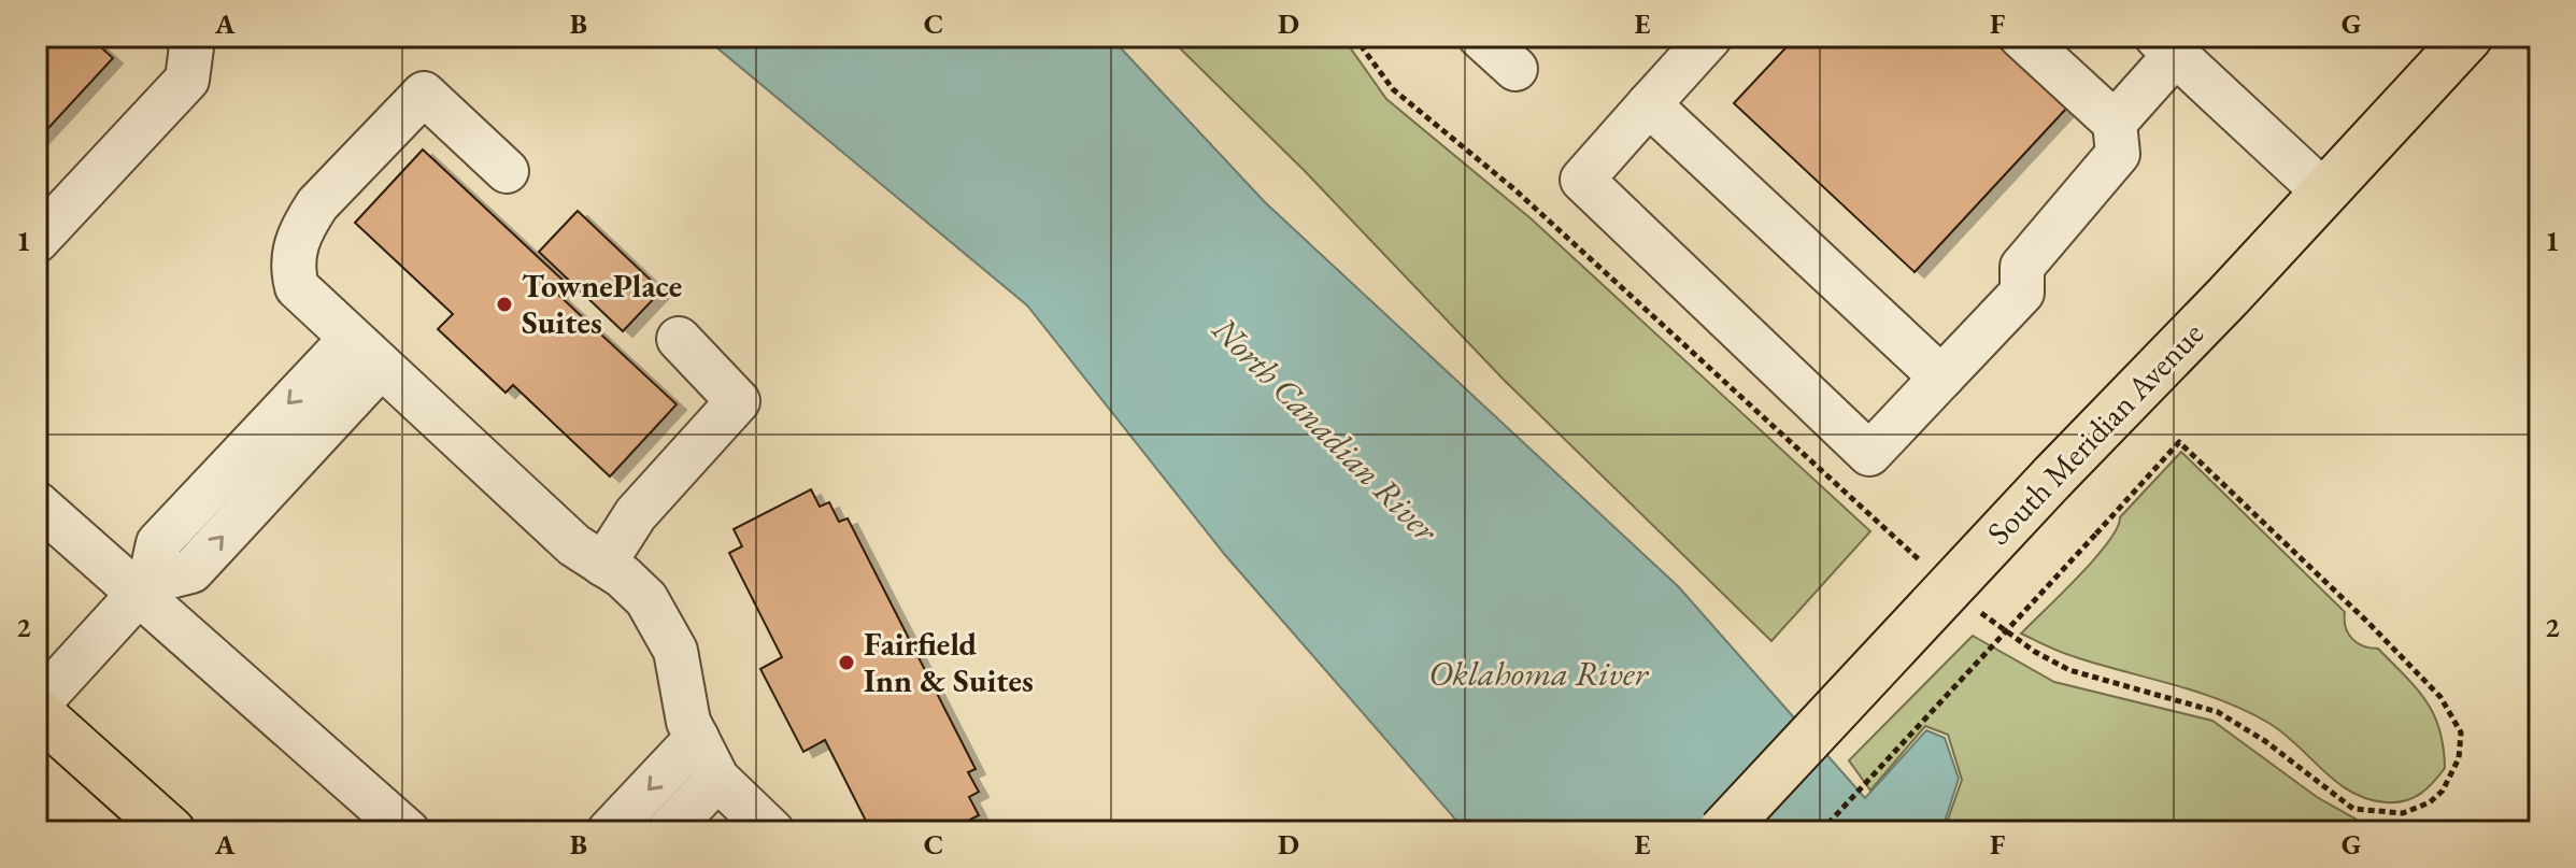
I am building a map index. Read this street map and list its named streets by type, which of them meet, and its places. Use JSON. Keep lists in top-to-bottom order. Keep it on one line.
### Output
{"streets":{"main road":["South Meridian Avenue"]},"water":["North Canadian River","Oklahoma River"],"places":["TownePlace Suites","Fairfield Inn & Suites"],"grid":{"columns":["A","B","C","D","E","F","G"],"rows":["1","2"]}}
